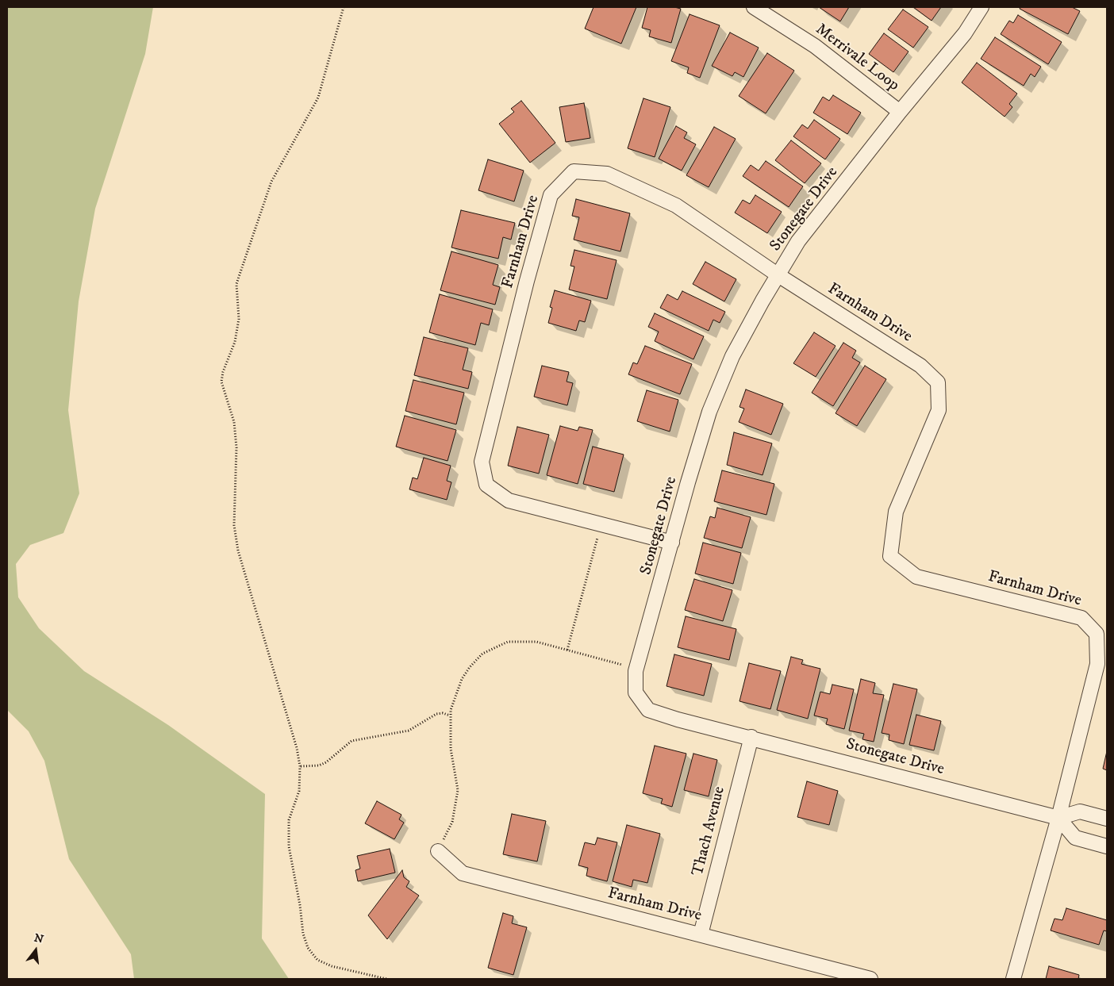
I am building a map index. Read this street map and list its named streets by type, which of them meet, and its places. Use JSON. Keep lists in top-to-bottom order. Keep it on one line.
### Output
{"streets":{"street":["Merrivale Loop","Stonegate Drive","Farnham Drive","Thach Avenue"]},"crossings":[["Merrivale Loop","Stonegate Drive"],["Stonegate Drive","Farnham Drive"],["Stonegate Drive","Thach Avenue"],["Farnham Drive","Thach Avenue"]],"north":"top"}
